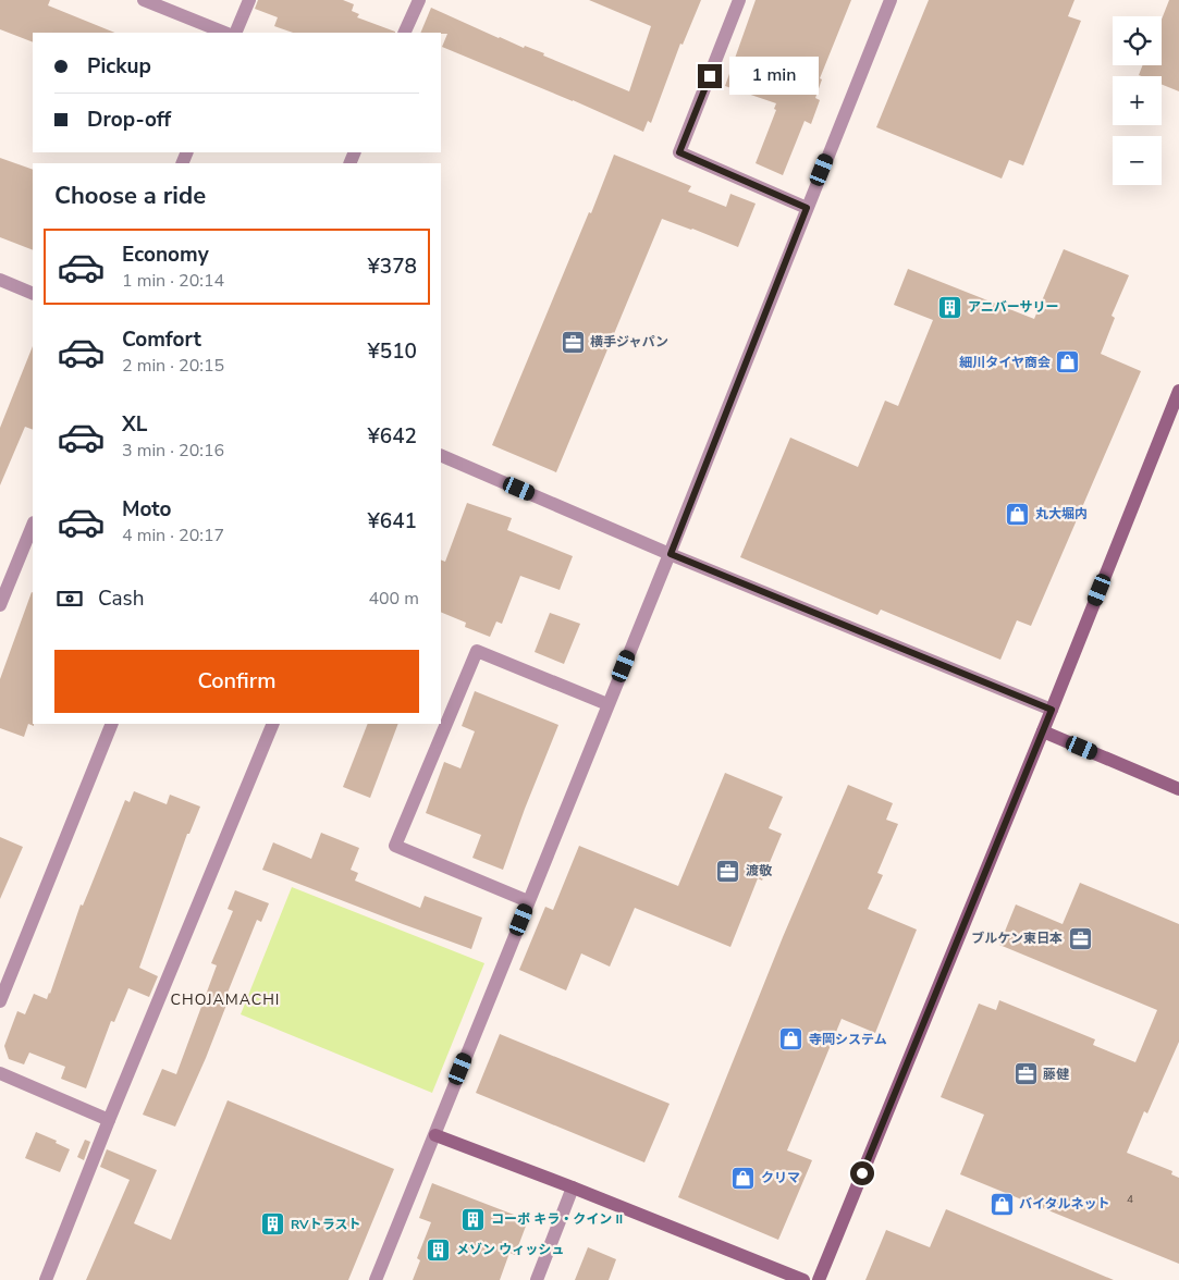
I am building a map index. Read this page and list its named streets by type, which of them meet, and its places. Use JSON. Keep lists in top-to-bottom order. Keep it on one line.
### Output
{"districts":["CHOJAMACHI"],"places":{"building":["アニバーサリー","コーポ キラ・クイン II","RVトラスト","メゾン ウィッシュ"],"office":["横手ジャパン","渡敬","ブルケン東日本","藤健"],"shop":["細川タイヤ商会","丸大堀内","寺岡システム","クリマ","バイタルネット"]},"house_numbers":["4"],"page":{"map_buttons":["+","−"],"banner":["Pickup","Drop-off"],"bubble":"1 min","heading":"Choose a ride","list":[{"name":"Economy","note":"1 min · 20:14","value":"¥378"},{"name":"Comfort","note":"2 min · 20:15","value":"¥510"},{"name":"XL","note":"3 min · 20:16","value":"¥642"},{"name":"Moto","note":"4 min · 20:17","value":"¥641"}],"pay":["Cash","400 m"],"buttons":"Confirm"}}
